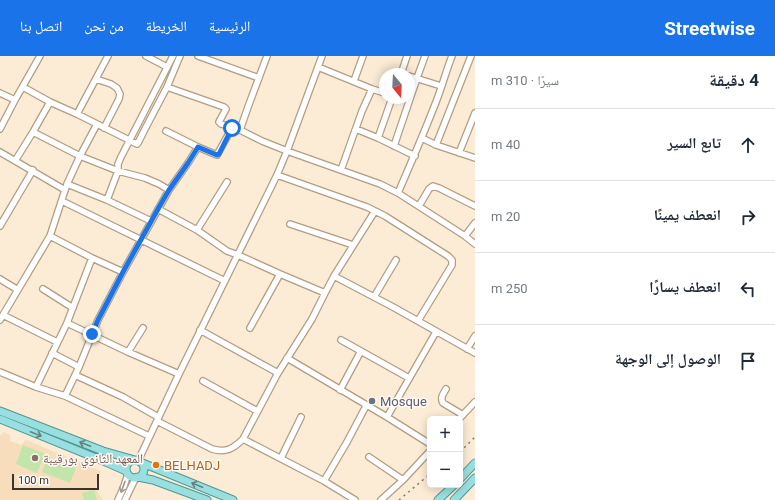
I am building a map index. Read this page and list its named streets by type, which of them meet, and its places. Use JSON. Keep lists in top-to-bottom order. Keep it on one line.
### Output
{"places":["Mosque","المعهد الثانوي بورقيبة","BELHADJ"],"scale_bar":"100 m","north":"bottom","page":{"header":"Streetwise","nav":["الرئيسية","الخريطة","من نحن","اتصل بنا"],"heading":["4 دقيقة","سيرًا · 310 m"],"list":[["تابع السير","40 m"],["انعطف يمينًا","20 m"],["انعطف يسارًا","250 m"],"الوصول إلى الوجهة"],"map_buttons":["+","−"],"scale":"100 m"}}
